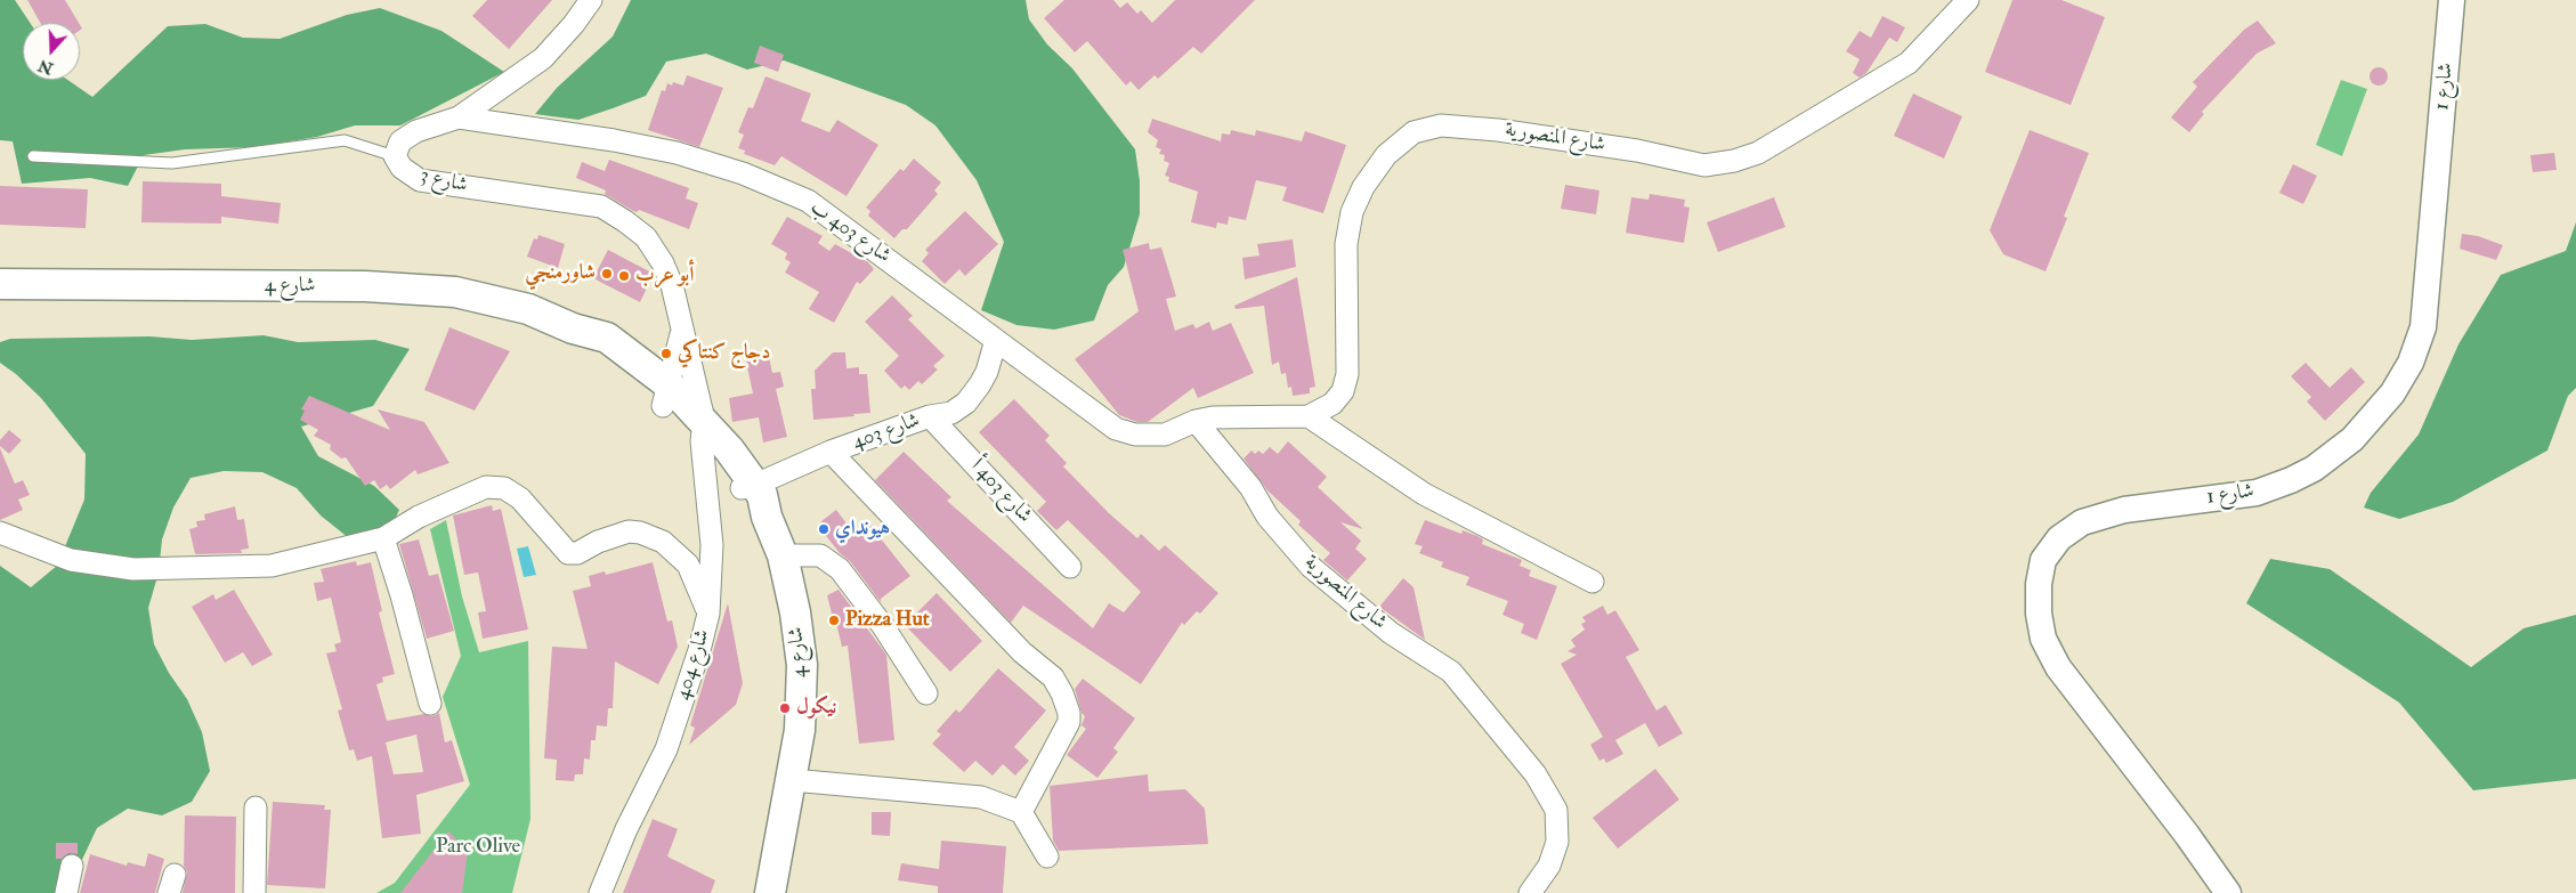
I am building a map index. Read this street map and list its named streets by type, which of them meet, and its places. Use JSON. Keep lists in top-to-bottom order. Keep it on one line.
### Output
{"streets":{"main road":["شارع 4"],"street":["شارع 1","شارع المنصورية","شارع 3","شارع 403 ب","شارع 403","شارع 403 أ","شارع 404"]},"crossings":[["شارع المنصورية","شارع 403 ب"],["شارع 3","شارع 403 ب"],["شارع 3","شارع 4"],["شارع 3","شارع 404"],["شارع 403 ب","شارع 403"],["شارع 4","شارع 403"],["شارع 4","شارع 404"],["شارع 403","شارع 403 أ"]],"parks":["Parc Olive"],"places":["شاورمنجي","أبو عرب","دجاج كنتاكي","هيونداي","Pizza Hut","نيكول"],"north":"bottom"}
